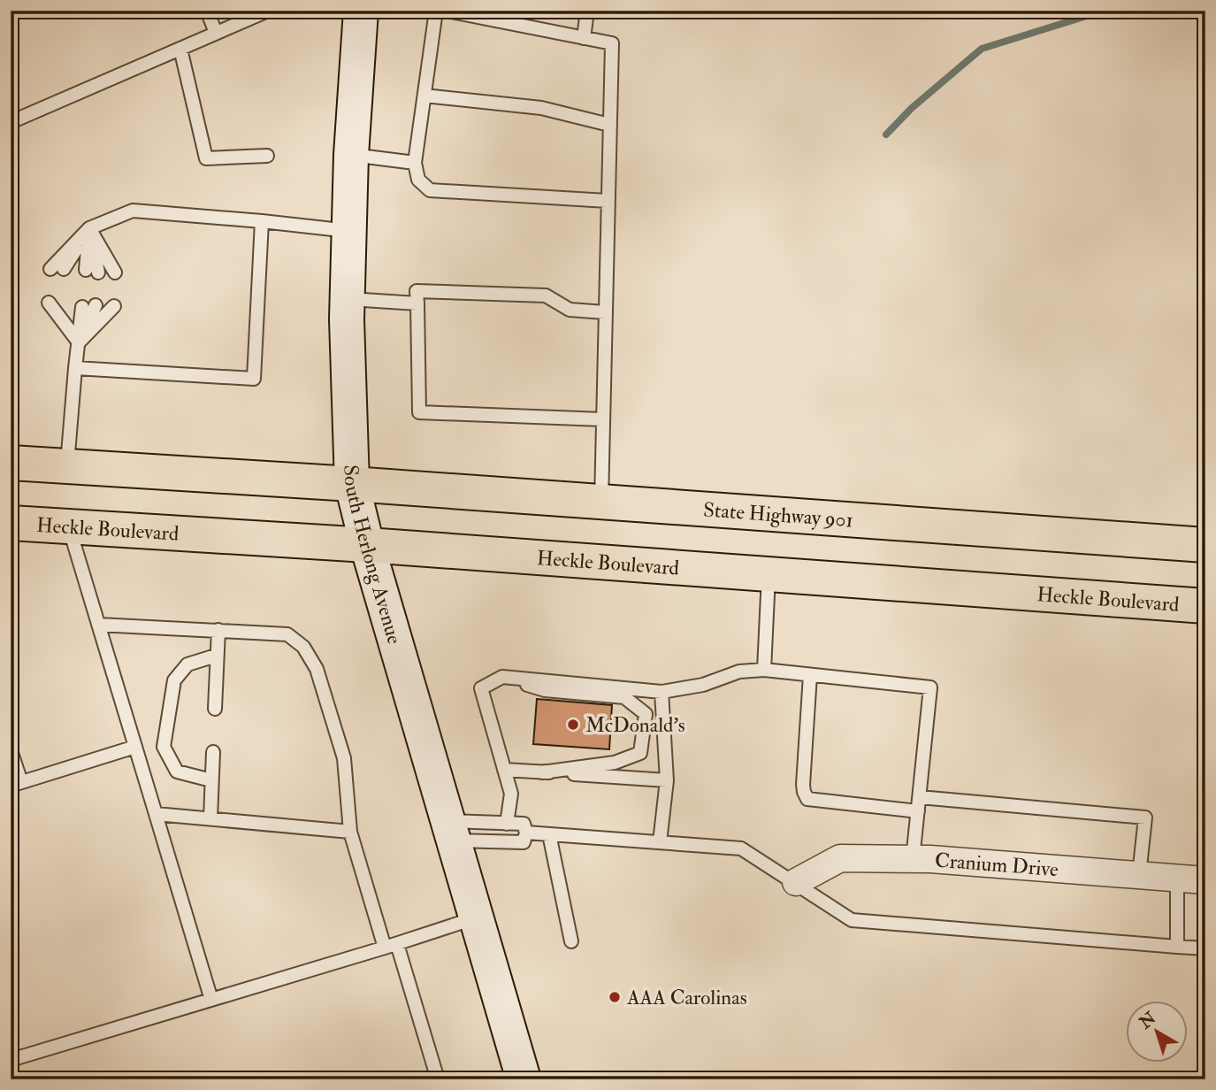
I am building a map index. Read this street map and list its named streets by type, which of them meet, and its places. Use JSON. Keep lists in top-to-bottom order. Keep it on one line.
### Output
{"streets":{"main road":["State Highway 901","Heckle Boulevard"],"street":["South Herlong Avenue","Cranium Drive"]},"crossings":[["State Highway 901","South Herlong Avenue"],["Heckle Boulevard","South Herlong Avenue"]],"places":["McDonald's","AAA Carolinas"],"north":"top left"}
